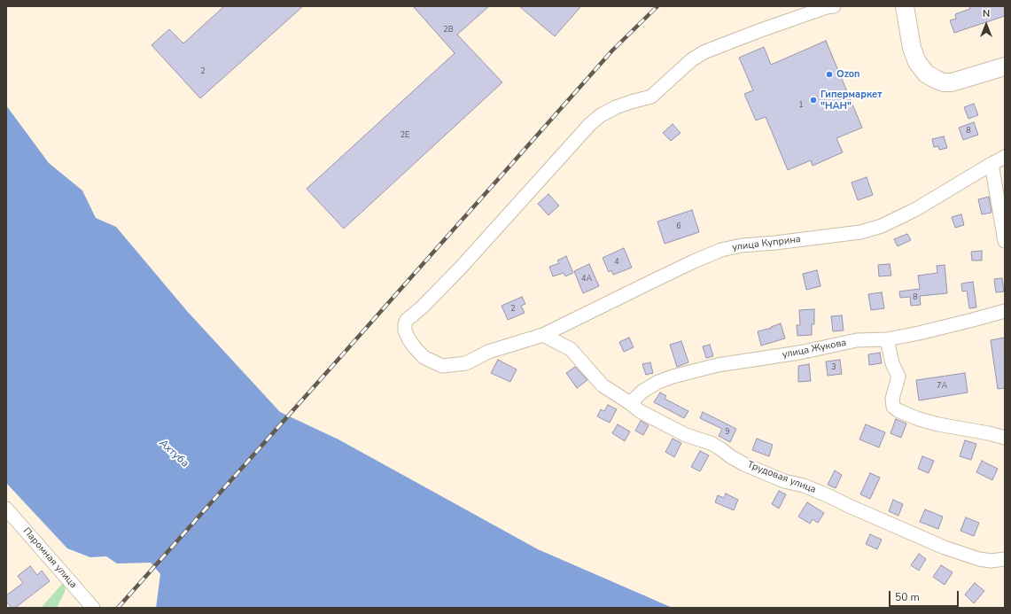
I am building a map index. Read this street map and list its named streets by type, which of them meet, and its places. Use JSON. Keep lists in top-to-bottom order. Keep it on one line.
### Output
{"streets":{"street":["улица Куприна","улица Жукова","Трудовая улица","Паромная улица"]},"crossings":[["улица Куприна","Трудовая улица"],["улица Жукова","Трудовая улица"]],"water":["Ахтуба"],"places":["Ozon","Гипермаркет \"НАН\""],"house_numbers":["2В","2","1","8","2Е","6","4","4А","8","2","3","7А","9"],"scale_bar":"50 m","north":"top"}
